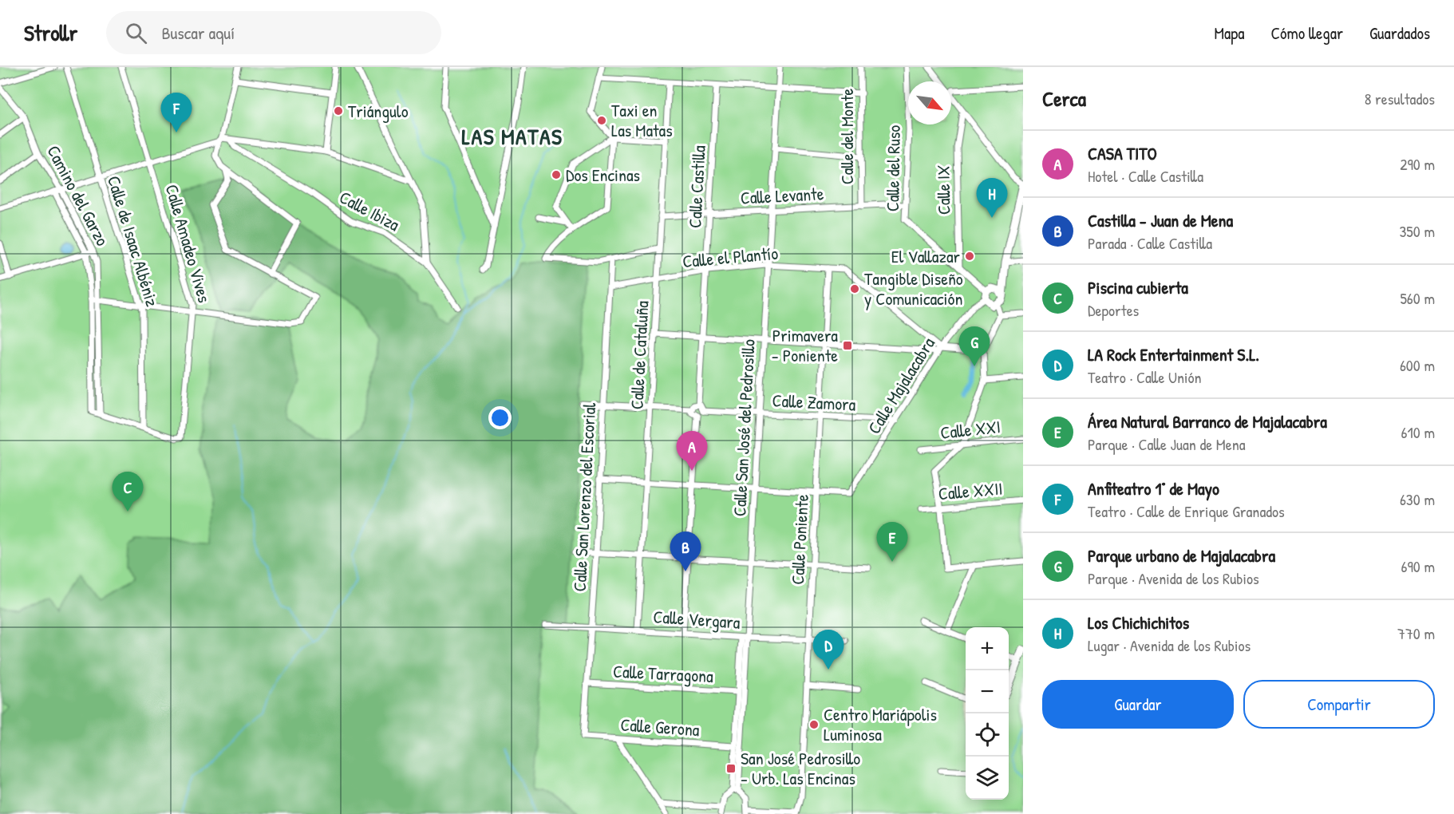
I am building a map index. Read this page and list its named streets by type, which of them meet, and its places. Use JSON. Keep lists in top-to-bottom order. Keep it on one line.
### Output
{"streets":{"street":["Calle del Monte","Calle del Ruso","Calle Castilla","Calle IX","Camino del Garzo","Calle Levante","Calle Ibiza","Calle de Isaac Albéniz","Calle Amadeo Vives","Calle el Plantío","Calle de Cataluña","Calle Majalacabra","Calle Zamora","Calle San José del Pedrosillo","Calle XXI","Calle XXII","Calle San Lorenzo del Escorial","Calle Poniente","Calle Vergara","Calle Tarragona","Calle Gerona"]},"crossings":[["Calle del Monte","Calle Levante"],["Calle del Ruso","Calle IX"],["Calle del Ruso","Calle Levante"],["Calle del Ruso","Calle Majalacabra"],["Calle Castilla","Calle Levante"],["Calle Castilla","Calle el Plantío"],["Calle Castilla","Calle Zamora"],["Calle Levante","Calle de Cataluña"],["Calle Levante","Calle San José del Pedrosillo"],["Calle de Isaac Albéniz","Calle Amadeo Vives"],["Calle el Plantío","Calle de Cataluña"],["Calle el Plantío","Calle Majalacabra"],["Calle el Plantío","Calle San José del Pedrosillo"],["Calle el Plantío","Calle San Lorenzo del Escorial"],["Calle el Plantío","Calle Poniente"],["Calle de Cataluña","Calle Vergara"],["Calle Majalacabra","Calle Zamora"],["Calle Majalacabra","Calle Poniente"],["Calle Zamora","Calle San José del Pedrosillo"],["Calle Zamora","Calle Poniente"],["Calle San José del Pedrosillo","Calle Vergara"],["Calle San José del Pedrosillo","Calle Tarragona"],["Calle San José del Pedrosillo","Calle Gerona"],["Calle San Lorenzo del Escorial","Calle Vergara"],["Calle San Lorenzo del Escorial","Calle Tarragona"],["Calle San Lorenzo del Escorial","Calle Gerona"],["Calle Poniente","Calle Vergara"]],"districts":["LAS MATAS"],"places":{"other":["Triángulo","Taxi en Las Matas","Dos Encinas","El Vallazar","Tangible Diseño y Comunicación","Centro Mariápolis Luminosa"],"transit":["Primavera - Poniente","San José Pedrosillo - Urb. Las Encinas"]},"north":"bottom right","page":{"header":"Strollr","search":"Buscar aquí","nav":["Mapa","Cómo llegar","Guardados"],"heading":["Cerca","8 resultados"],"pins":["F","H","G","A","C","E","B","D"],"list":[{"mark":"A","name":"CASA TITO","note":"Hotel · Calle Castilla","value":"290 m"},{"mark":"B","name":"Castilla - Juan de Mena","note":"Parada · Calle Castilla","value":"350 m"},{"mark":"C","name":"Piscina cubierta","note":"Deportes","value":"560 m"},{"mark":"D","name":"LA Rock Entertainment S.L.","note":"Teatro · Calle Unión","value":"600 m"},{"mark":"E","name":"Área Natural Barranco de Majalacabra","note":"Parque · Calle Juan de Mena","value":"610 m"},{"mark":"F","name":"Anfiteatro 1° de Mayo","note":"Teatro · Calle de Enrique Granados","value":"630 m"},{"mark":"G","name":"Parque urbano de Majalacabra","note":"Parque · Avenida de los Rubios","value":"690 m"},{"mark":"H","name":"Los Chichichitos","note":"Lugar · Avenida de los Rubios","value":"770 m"}],"map_buttons":["+","−"],"buttons":["Guardar","Compartir"]}}
